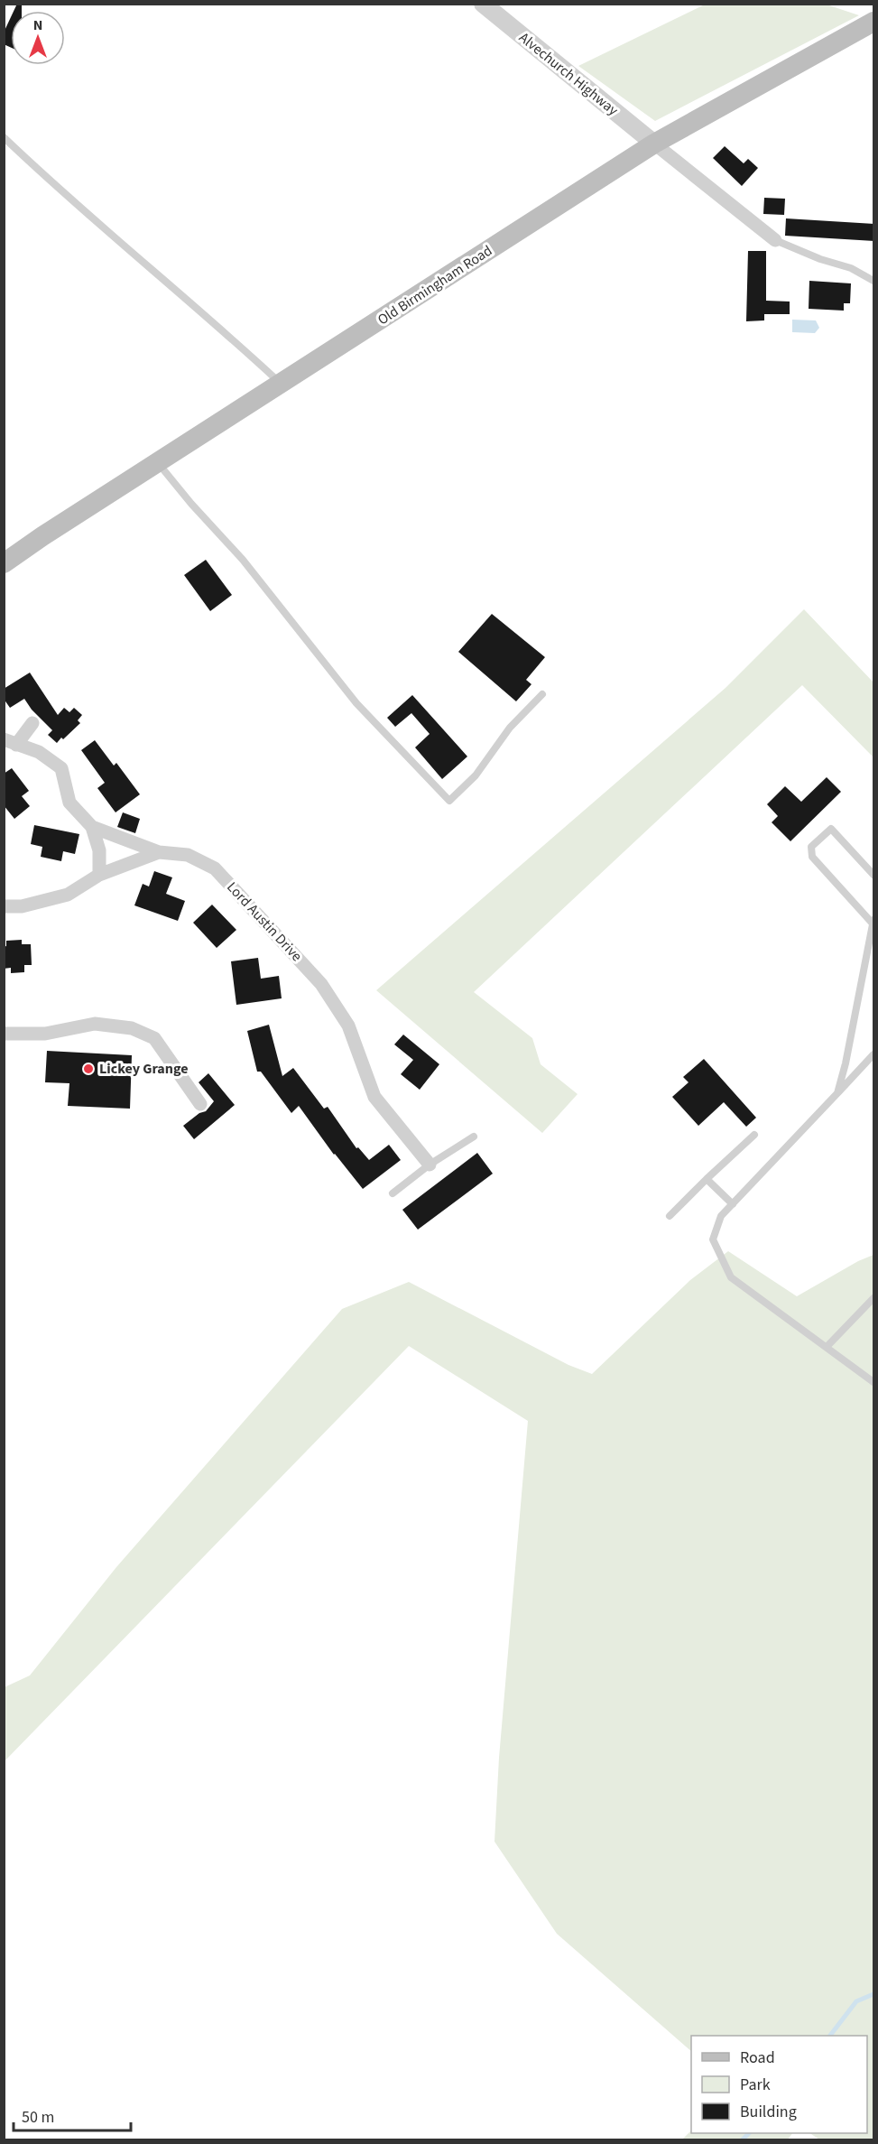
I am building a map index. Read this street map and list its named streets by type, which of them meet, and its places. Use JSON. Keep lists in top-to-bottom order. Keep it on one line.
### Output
{"streets":{"main road":["Old Birmingham Road"],"street":["Alvechurch Highway","Lord Austin Drive"]},"crossings":[["Alvechurch Highway","Old Birmingham Road"]],"places":["Lickey Grange"],"legend":["Road","Park","Building"],"scale_bar":"50 m","north":"top"}
